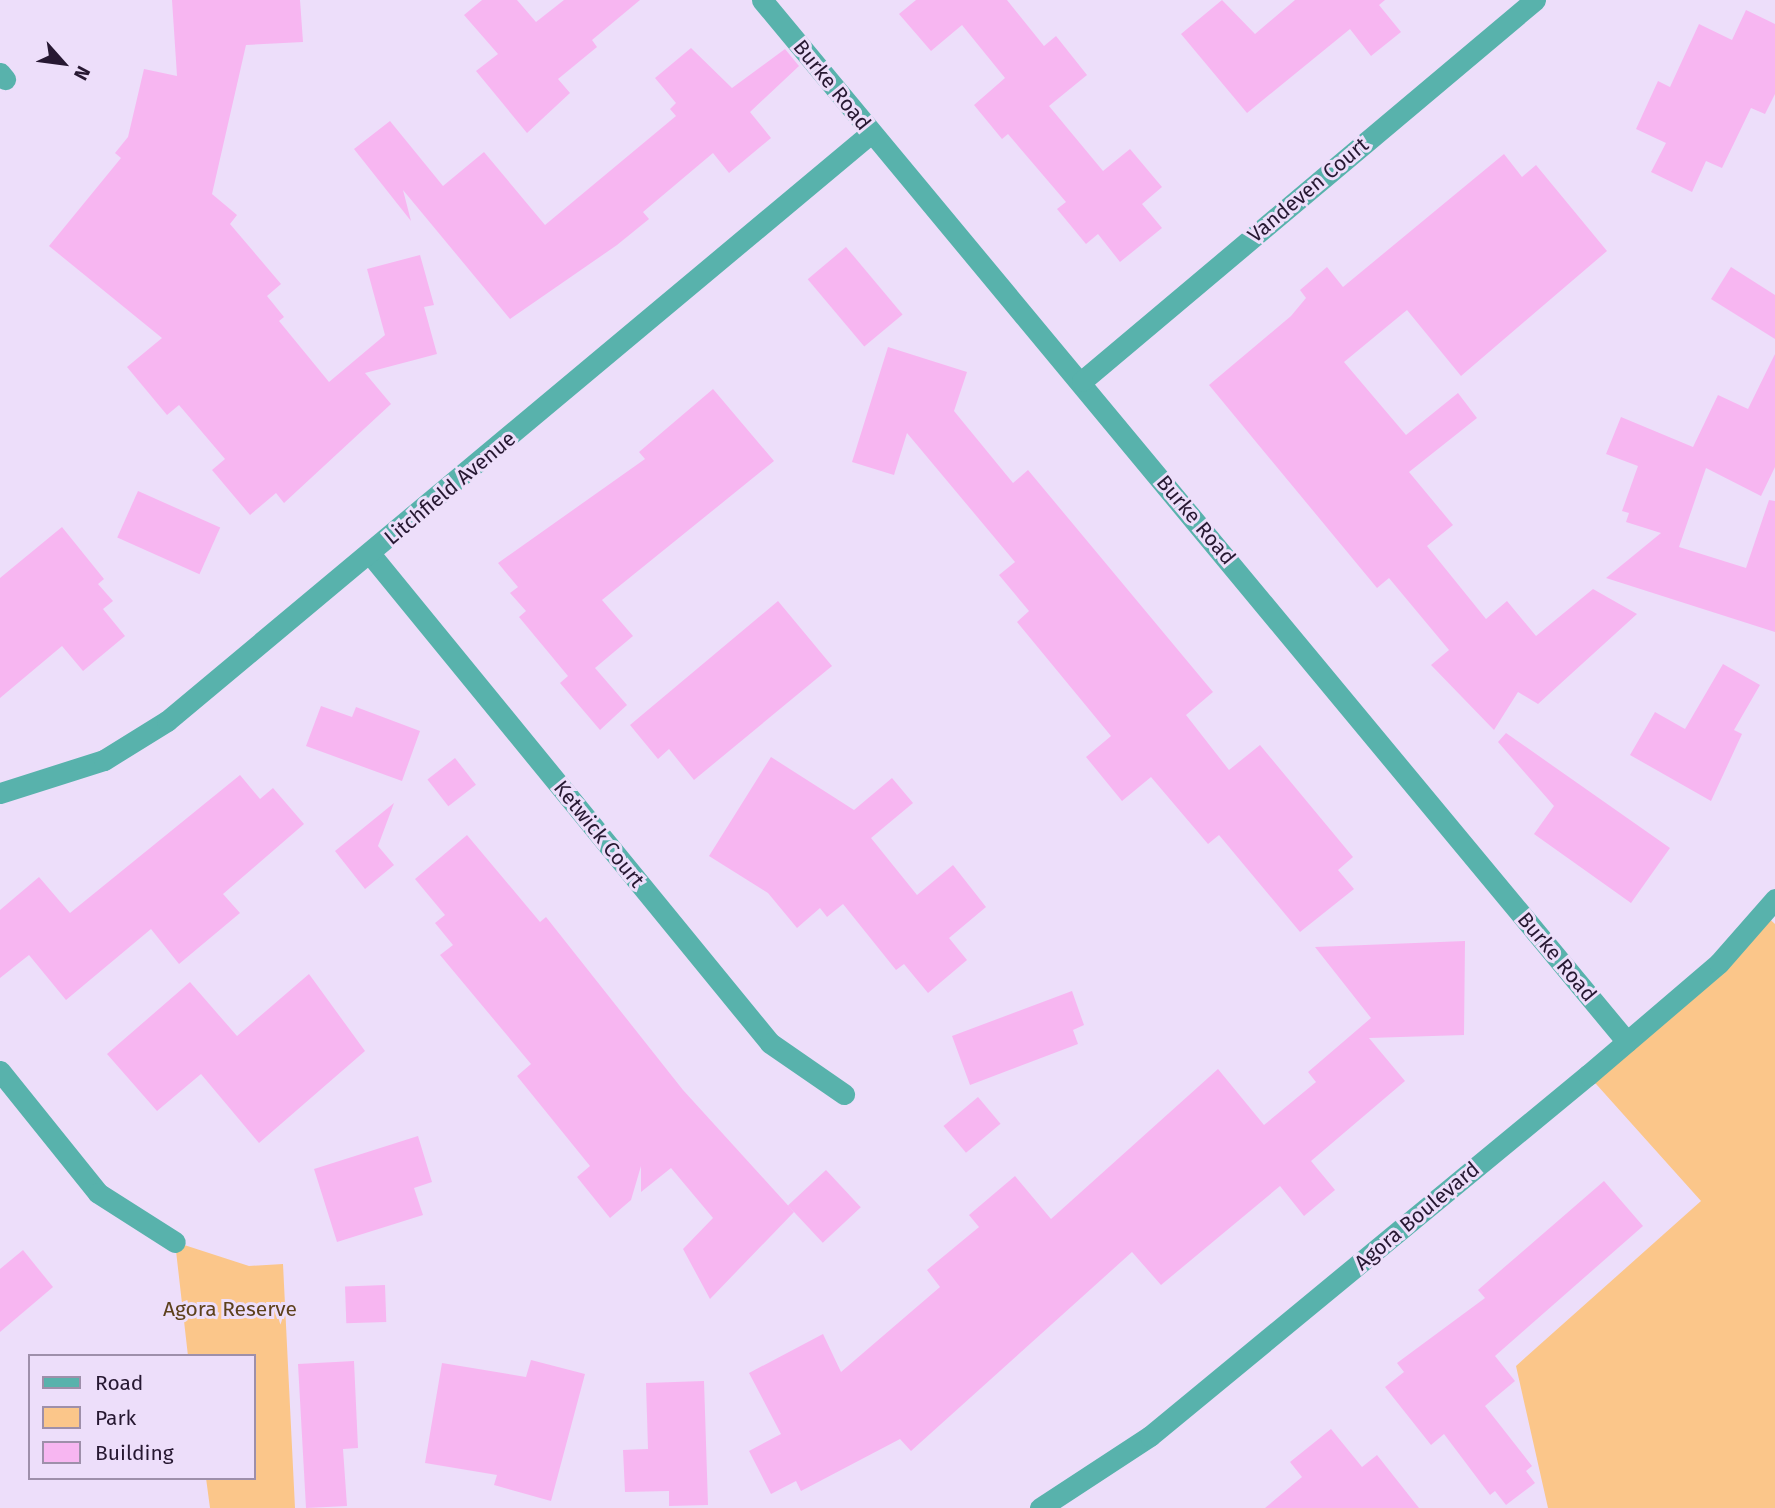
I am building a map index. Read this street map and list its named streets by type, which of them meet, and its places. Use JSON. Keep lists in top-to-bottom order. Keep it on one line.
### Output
{"streets":{"street":["Burke Road","Vandeven Court","Litchfield Avenue","Ketwick Court","Agora Boulevard"]},"crossings":[["Burke Road","Vandeven Court"],["Burke Road","Litchfield Avenue"],["Burke Road","Agora Boulevard"],["Litchfield Avenue","Ketwick Court"]],"parks":["Agora Reserve"],"legend":["Road","Park","Building"],"north":"bottom right"}
